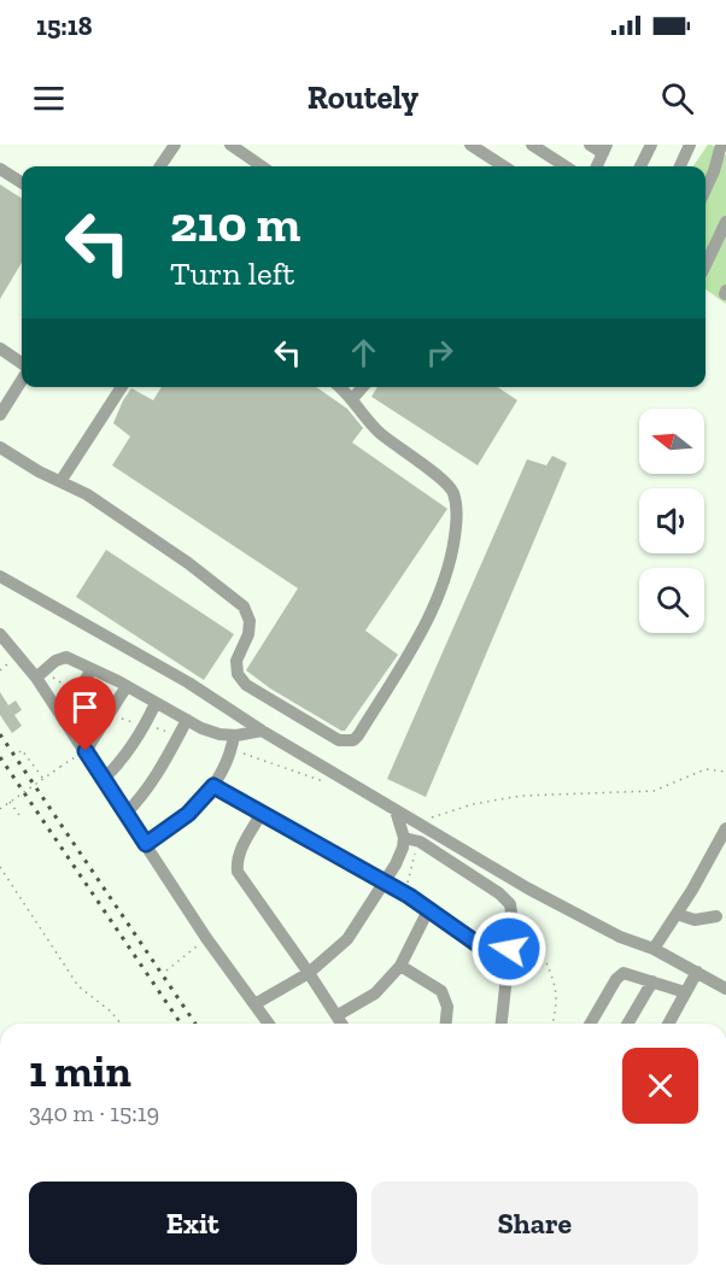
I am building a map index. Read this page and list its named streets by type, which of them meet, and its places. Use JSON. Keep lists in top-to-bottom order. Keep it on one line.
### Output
{"north":"left","page":{"status":"15:18","header":"Routely","turn":["210 m","Turn left"],"heading":["1 min","340 m · 15:19"],"buttons":["Exit","Share"]}}
